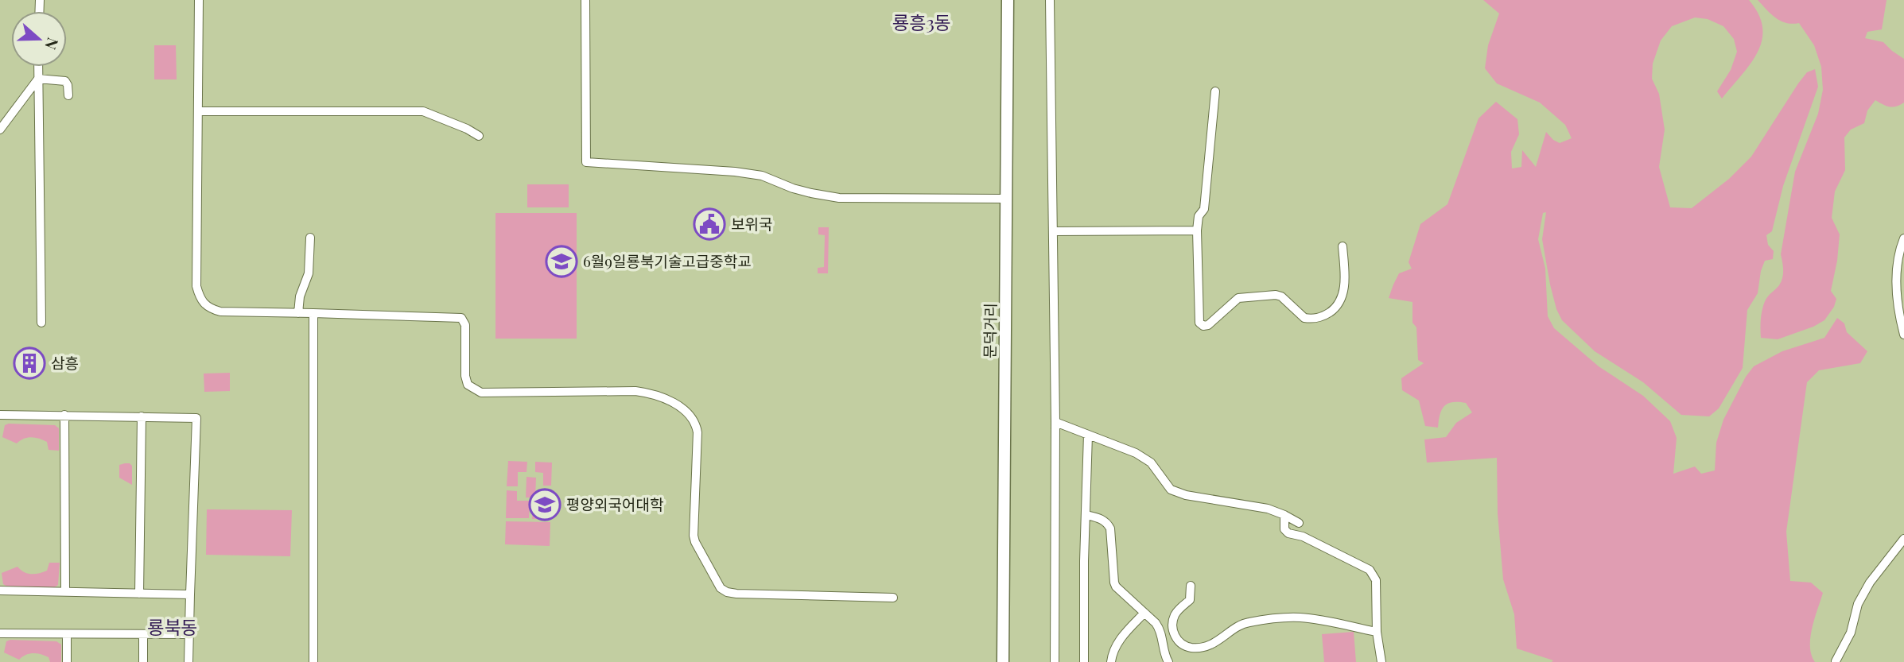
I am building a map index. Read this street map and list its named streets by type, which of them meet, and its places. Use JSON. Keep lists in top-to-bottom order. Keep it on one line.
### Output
{"streets":{"main road":["문덕거리"]},"districts":["룡흥3동","룡북동"],"places":{"public building":["보위국"],"school or university":["6월9일룡북기술고급중학교","평양외국어대학"],"building":["삼흥"]},"north":"right"}
